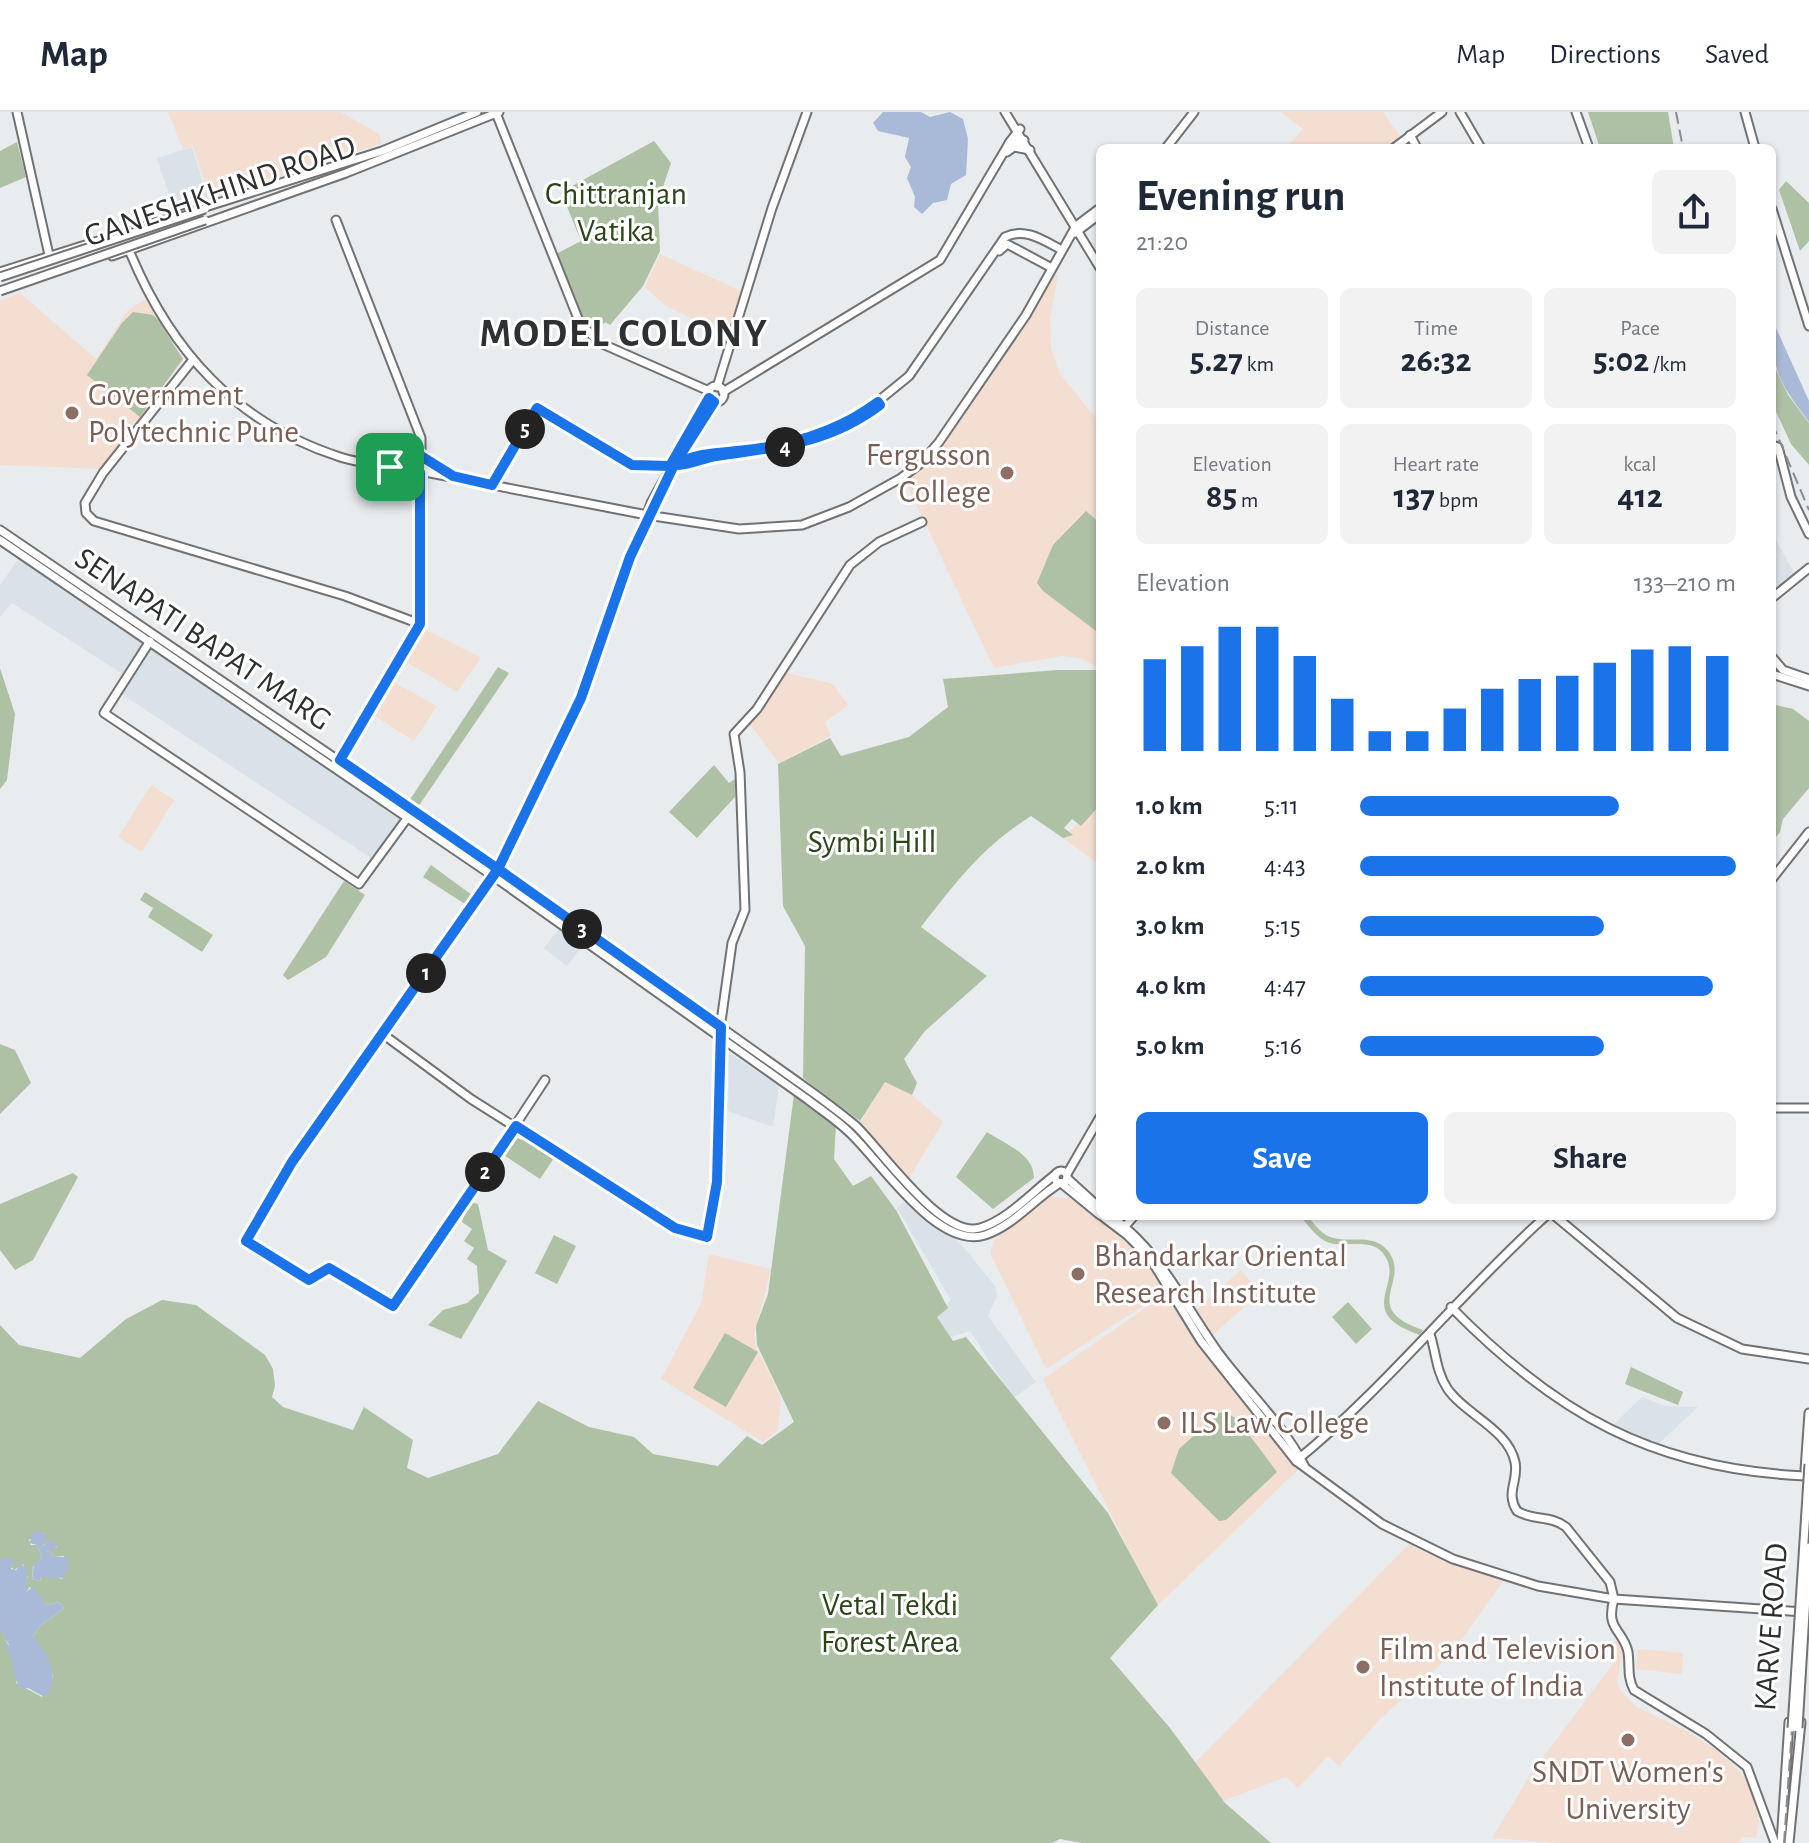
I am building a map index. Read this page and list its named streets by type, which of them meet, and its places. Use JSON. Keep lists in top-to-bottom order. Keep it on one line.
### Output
{"streets":{"street":["GANESHKHIND ROAD","SENAPATI BAPAT MARG","KARVE ROAD"]},"districts":["MODEL COLONY"],"parks":["Chittranjan Vatika","Symbi Hill","Vetal Tekdi Forest Area"],"places":["Government Polytechnic Pune","Fergusson College","Bhandarkar Oriental Research Institute","ILS Law College","Film and Television Institute of India","SNDT Women's University"],"page":{"header":"Map","nav":["Map","Directions","Saved"],"heading":["Evening run","21:20"],"stats":[["Distance","5.27 km"],["Time","26:32"],["Pace","5:02 /km"],["Elevation","85 m"],["Heart rate","137 bpm"],["kcal","412"]],"pins":["5","4","3","1","2"],"chart":["Elevation","133–210 m"],"list":[{"name":"1.0 km","note":"5:11"},{"name":"2.0 km","note":"4:43"},{"name":"3.0 km","note":"5:15"},{"name":"4.0 km","note":"4:47"},{"name":"5.0 km","note":"5:16"}],"buttons":["Save","Share"]}}
